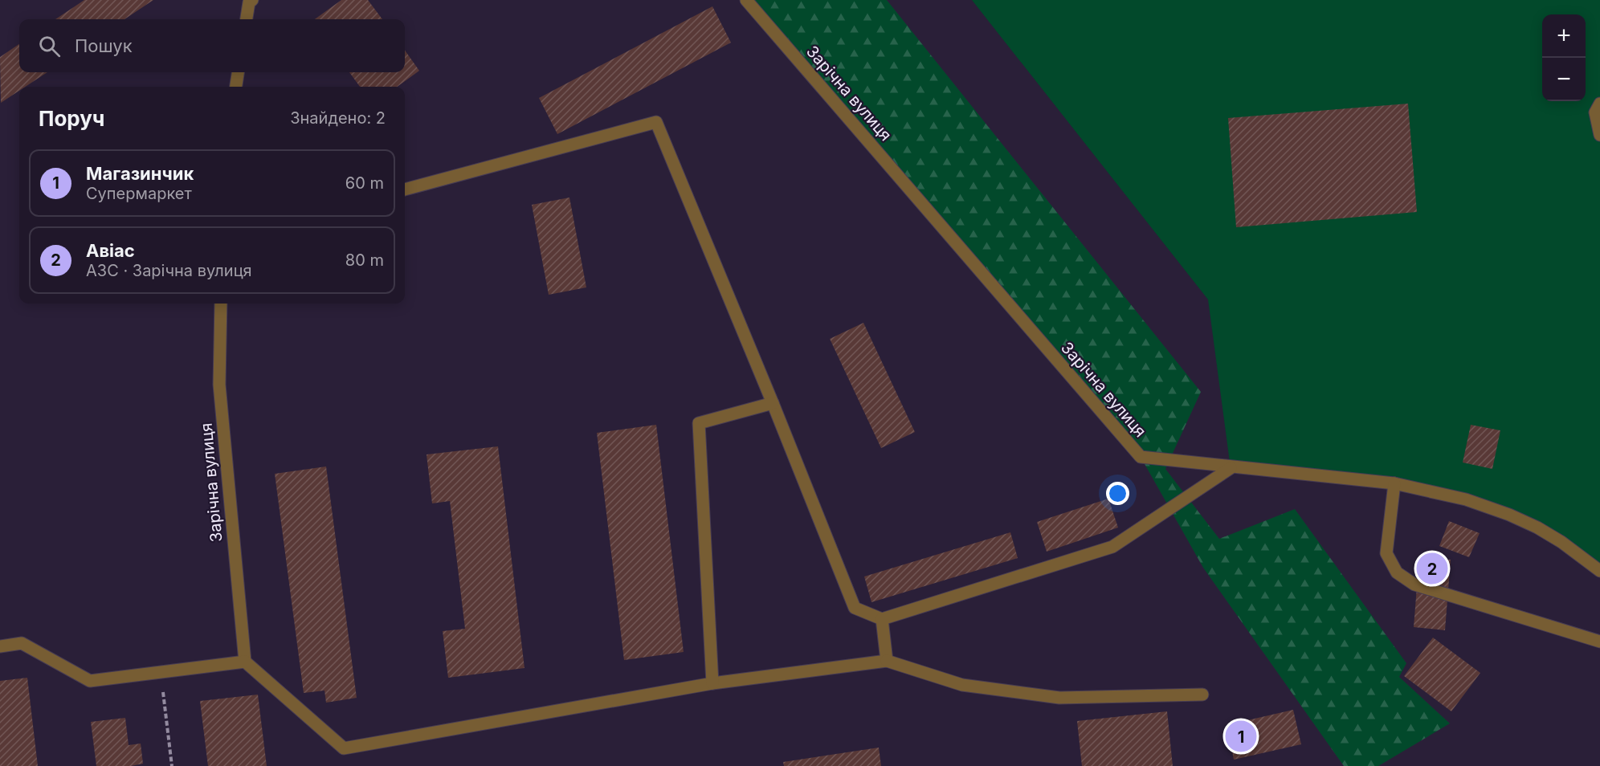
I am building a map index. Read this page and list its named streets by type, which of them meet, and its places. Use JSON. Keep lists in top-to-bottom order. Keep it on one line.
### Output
{"streets":{"street":["Зарічна вулиця"]},"page":{"map_buttons":["+","−"],"search":"Пошук","heading":["Поруч","Знайдено: 2"],"list":[{"mark":"1","name":"Магазинчик","note":"Супермаркет","value":"60 m"},{"mark":"2","name":"Авіас","note":"АЗС · Зарічна вулиця","value":"80 m"}],"pins":["2","1"]}}
